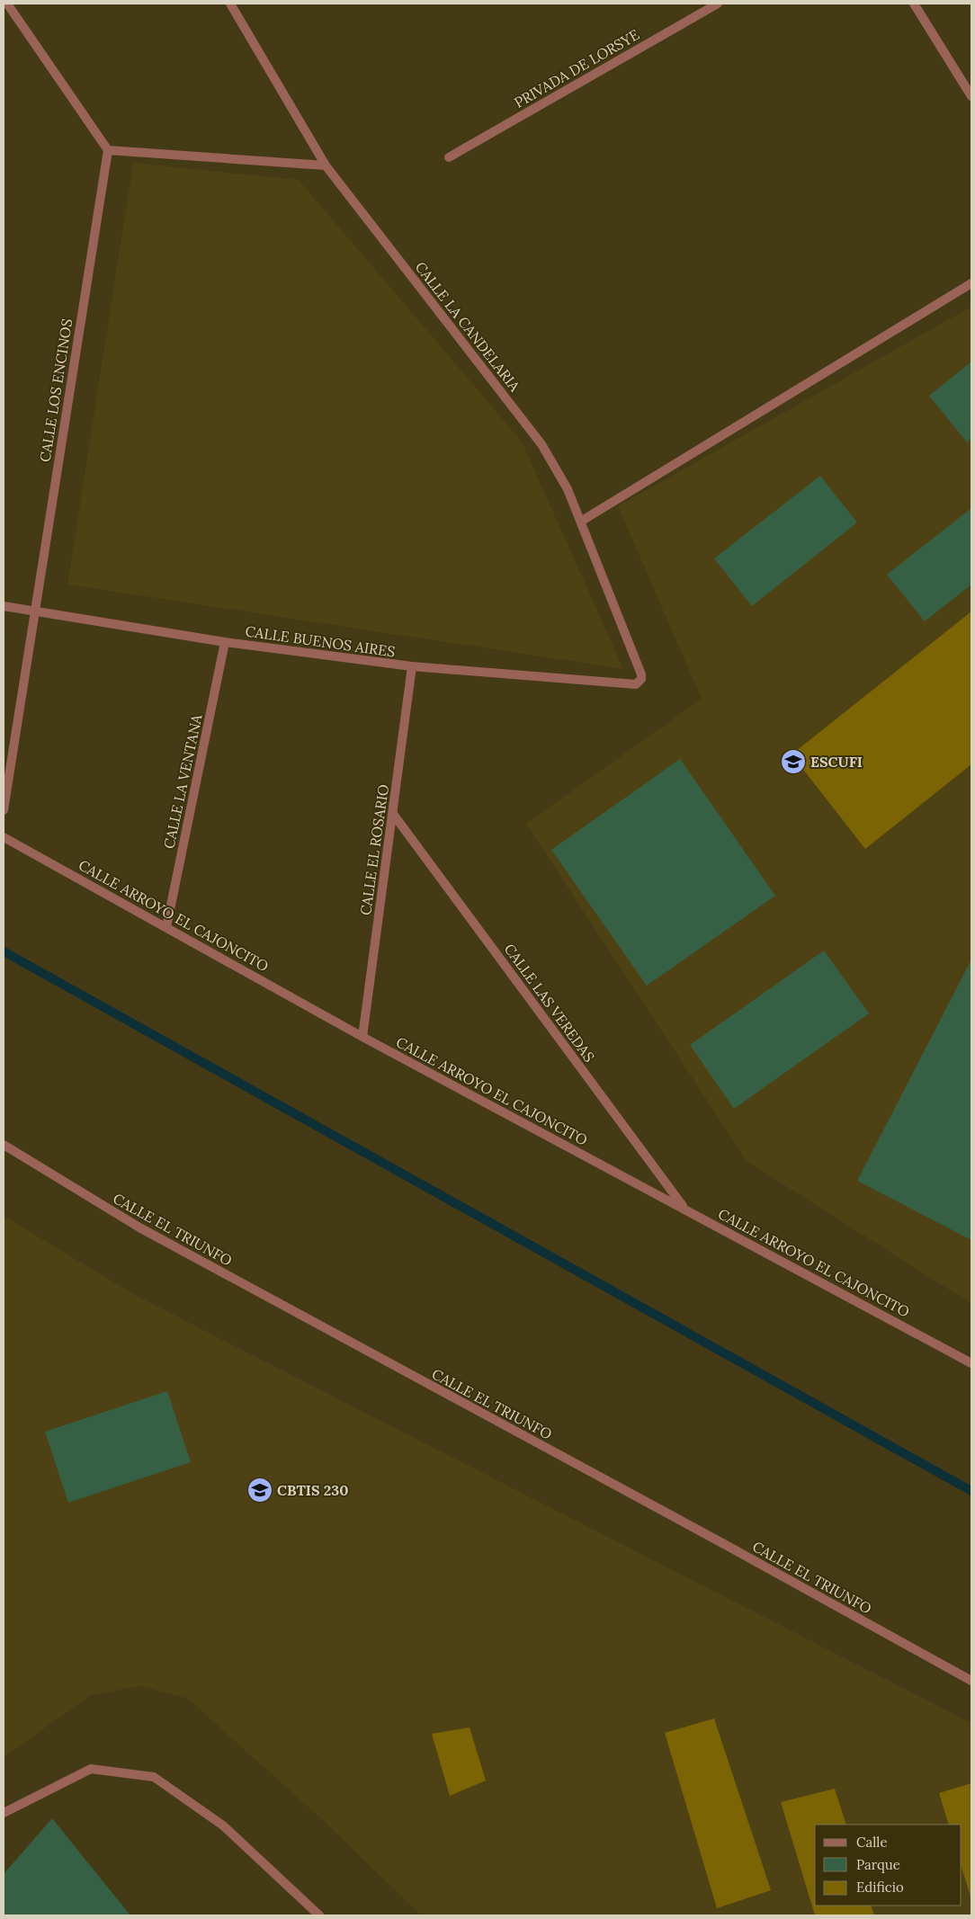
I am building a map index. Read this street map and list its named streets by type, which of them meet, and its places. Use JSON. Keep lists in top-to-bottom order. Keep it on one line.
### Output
{"streets":{"street":["PRIVADA DE LORSYE","CALLE LA CANDELARIA","CALLE LOS ENCINOS","CALLE BUENOS AIRES","CALLE LA VENTANA","CALLE EL ROSARIO","CALLE ARROYO EL CAJONCITO","CALLE LAS VEREDAS","CALLE EL TRIUNFO"]},"crossings":[["CALLE LA CANDELARIA","CALLE BUENOS AIRES"],["CALLE LOS ENCINOS","CALLE BUENOS AIRES"],["CALLE BUENOS AIRES","CALLE LA VENTANA"],["CALLE BUENOS AIRES","CALLE EL ROSARIO"],["CALLE LA VENTANA","CALLE ARROYO EL CAJONCITO"],["CALLE EL ROSARIO","CALLE ARROYO EL CAJONCITO"],["CALLE EL ROSARIO","CALLE LAS VEREDAS"],["CALLE ARROYO EL CAJONCITO","CALLE LAS VEREDAS"]],"places":{"school or university":["ESCUFI","CBTIS 230"]},"legend":["Calle","Parque","Edificio"]}
